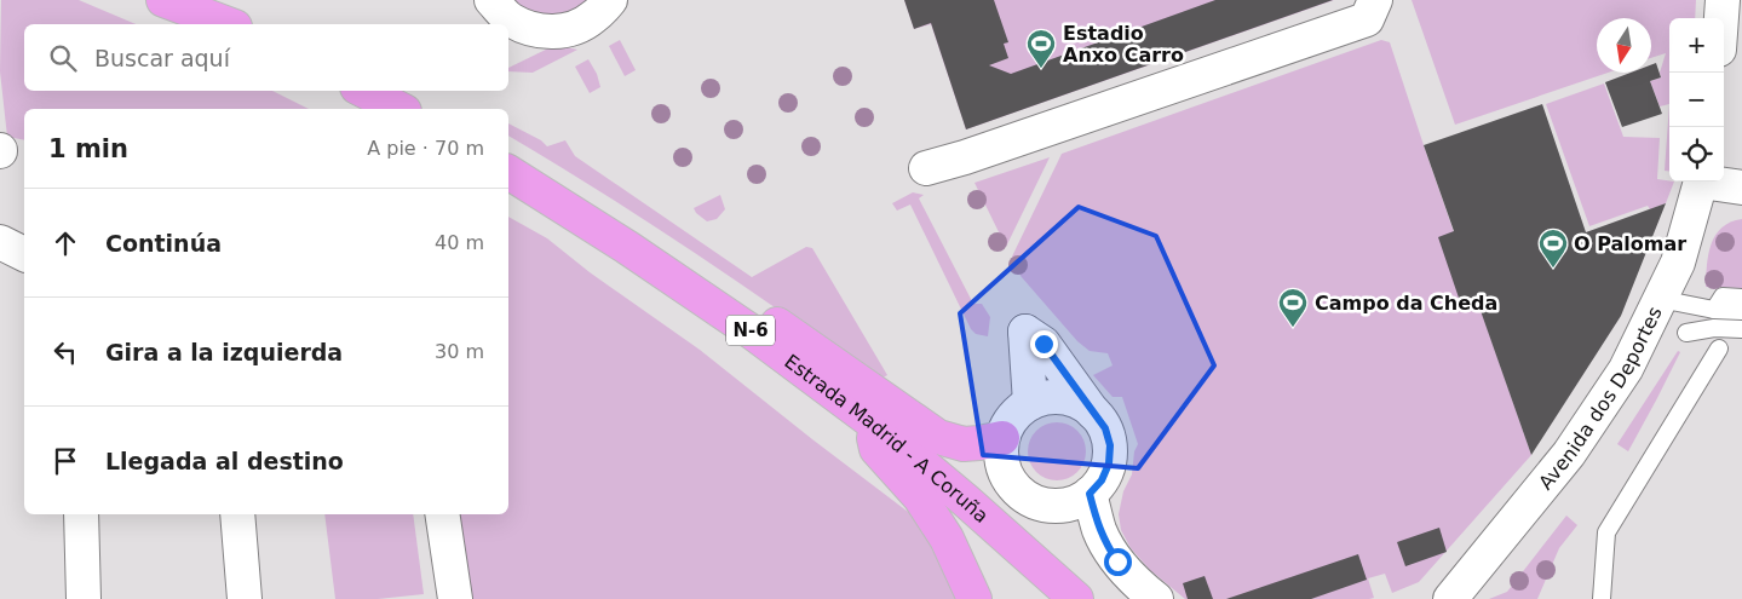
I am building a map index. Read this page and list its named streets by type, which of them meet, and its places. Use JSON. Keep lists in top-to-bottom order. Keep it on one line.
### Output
{"streets":{"highway":["N-6","Estrada Madrid - A Coruña"],"street":["Avenida dos Deportes"]},"places":{"sports":["Estadio Anxo Carro","O Palomar","Campo da Cheda"]},"north":"bottom","page":{"map_buttons":["+","−"],"search":"Buscar aquí","heading":["1 min","A pie · 70 m"],"list":[["Continúa","40 m"],["Gira a la izquierda","30 m"],"Llegada al destino"]}}
